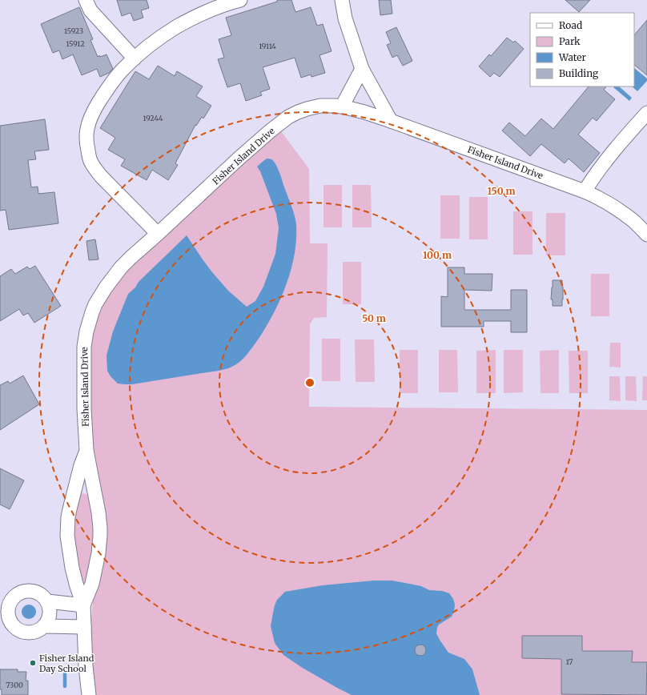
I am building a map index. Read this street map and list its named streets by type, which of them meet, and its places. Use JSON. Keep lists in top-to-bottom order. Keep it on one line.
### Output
{"streets":{"street":["Fisher Island Drive"]},"places":["Fisher Island Day School"],"house_numbers":["15923","15912","19114","19244","17","7300"],"legend":["Road","Park","Water","Building"],"rings":["150 m","100 m","50 m"]}
